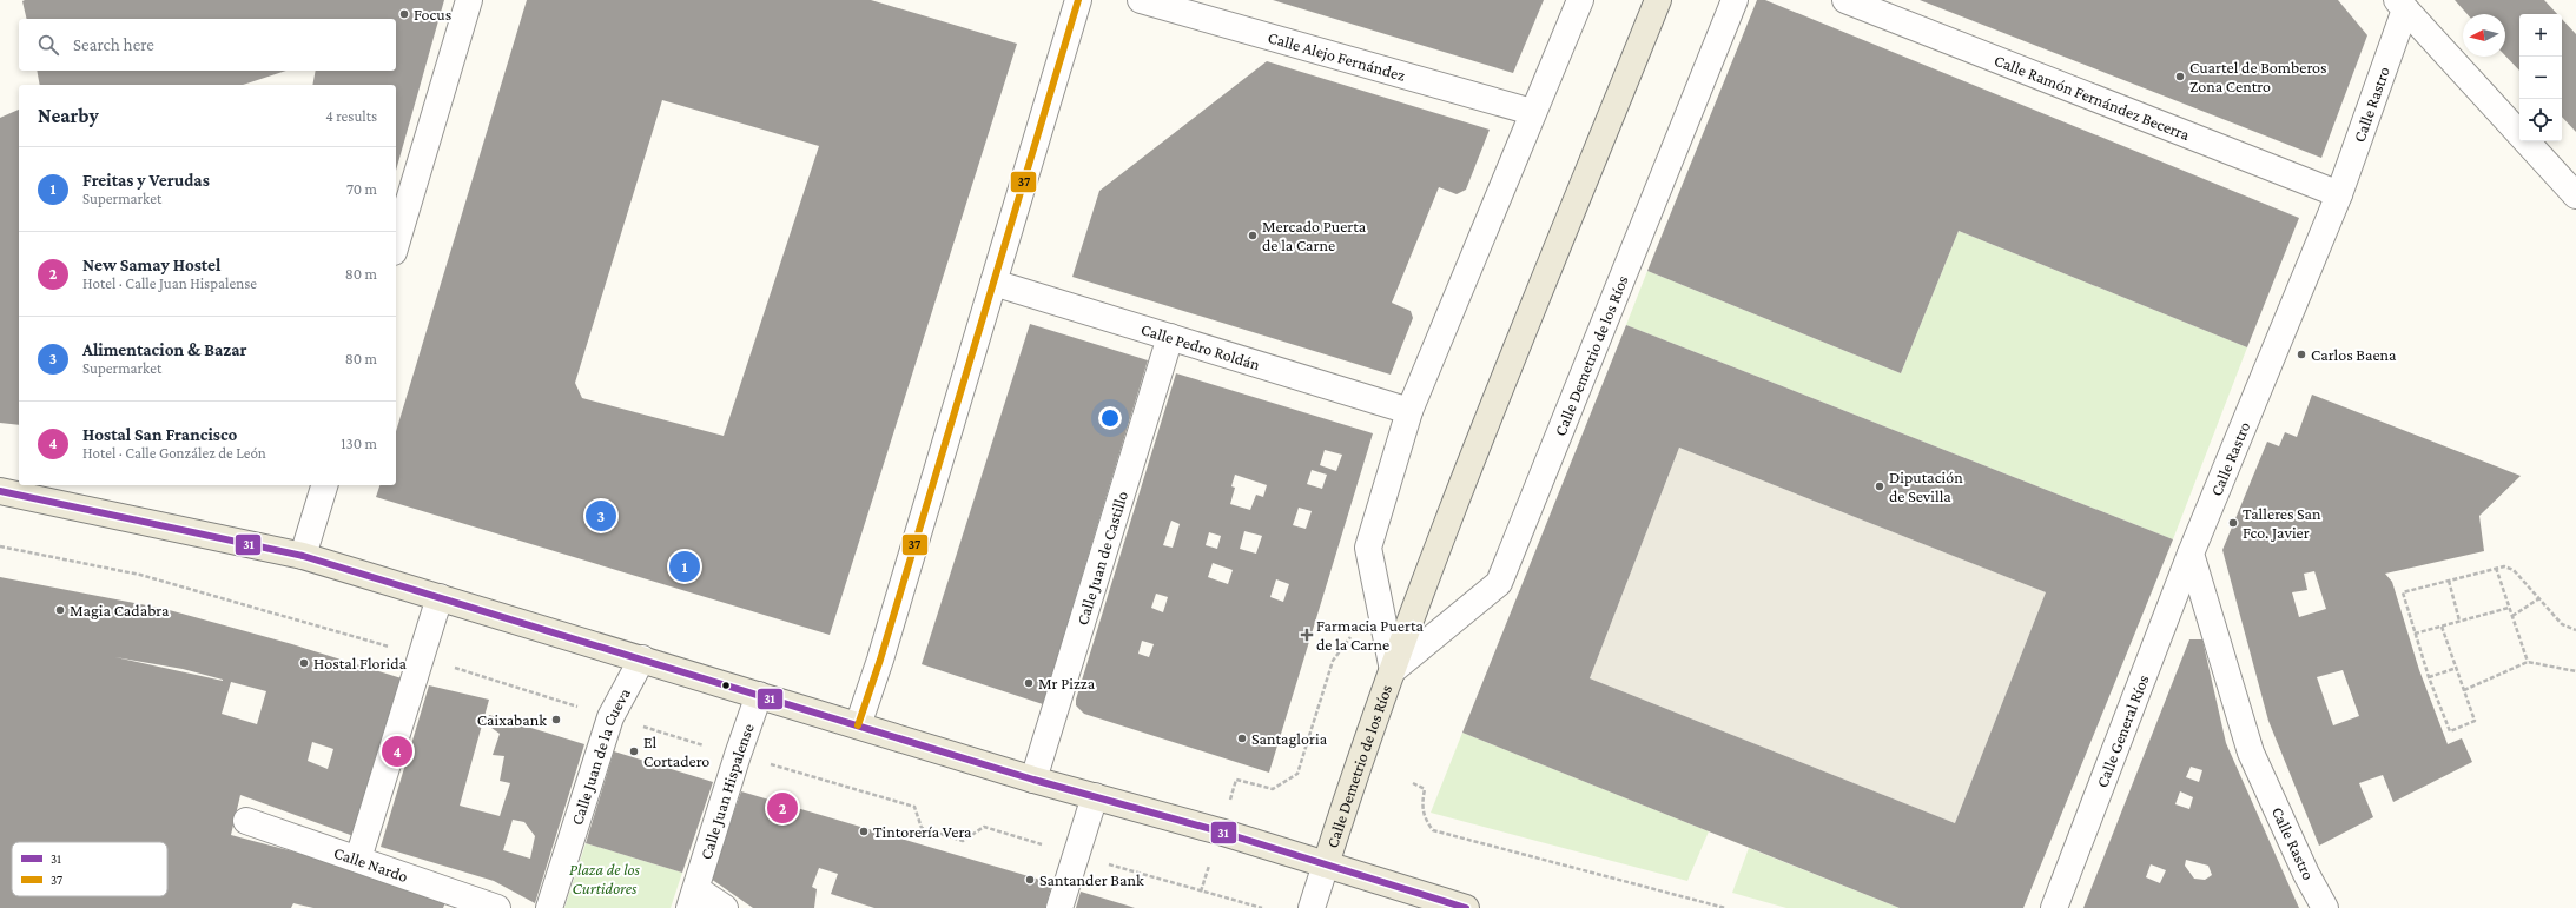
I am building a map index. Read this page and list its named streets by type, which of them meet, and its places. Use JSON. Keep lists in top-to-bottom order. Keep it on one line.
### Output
{"streets":{"main road":["Calle Demetrio de los Ríos"],"street":["Calle Alejo Fernández","Calle Ramón Fernández Becerra","Calle Rastro","Calle Pedro Roldán","Calle Juan de Castillo","Calle General Ríos","Calle Juan de la Cueva","Calle Juan Hispalense","Calle Nardo"]},"crossings":[["Calle Alejo Fernández","Calle Demetrio de los Ríos"],["Calle Ramón Fernández Becerra","Calle Rastro"],["Calle Rastro","Calle General Ríos"],["Calle Pedro Roldán","Calle Demetrio de los Ríos"],["Calle Pedro Roldán","Calle Juan de Castillo"]],"parks":["Plaza de los Curtidores"],"places":{"other":["Focus","Cuartel de Bomberos Zona Centro","Mercado Puerta de la Carne","Carlos Baena","Diputación de Sevilla","Talleres San Fco. Javier","Magia Cadabra","Hostal Florida","Mr Pizza","Caixabank","Santagloria","El Cortadero","Tintorería Vera","Santander Bank"],"health":["Farmacia Puerta de la Carne"]},"lines":["transit line 37","transit line 31"],"legend":["31","37"],"north":"left","page":{"map_buttons":["+","−"],"search":"Search here","heading":["Nearby","4 results"],"list":[{"mark":"1","name":"Freitas y Verudas","note":"Supermarket","value":"70 m"},{"mark":"2","name":"New Samay Hostel","note":"Hotel · Calle Juan Hispalense","value":"80 m"},{"mark":"3","name":"Alimentacion & Bazar","note":"Supermarket","value":"80 m"},{"mark":"4","name":"Hostal San Francisco","note":"Hotel · Calle González de León","value":"130 m"}],"pins":["3","1","4","2"]}}
